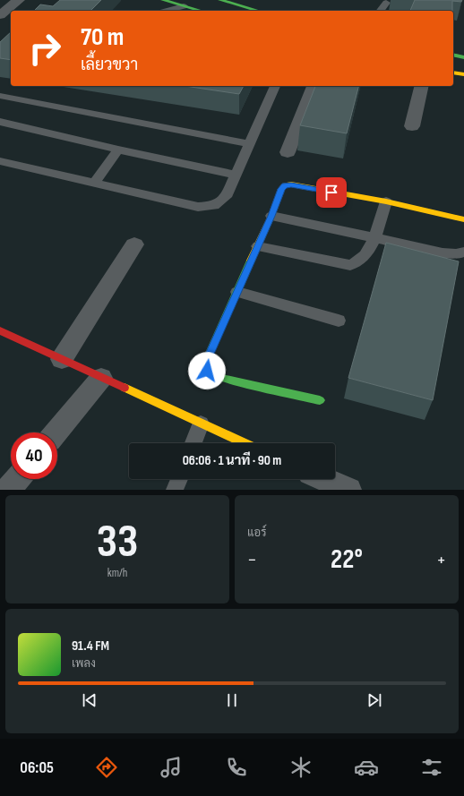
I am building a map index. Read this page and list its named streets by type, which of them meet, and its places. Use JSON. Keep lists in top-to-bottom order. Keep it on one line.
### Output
{"page":{"turn":["70 m","เลี้ยวขวา"],"limit":"40","trip":"06:06 · 1 นาที · 90 m","tile":[["33","km/h"],"แอร์"],"heat":["−","22°","+"],"song":["91.4 FM","เพลง"],"tabs":"06:05"}}
